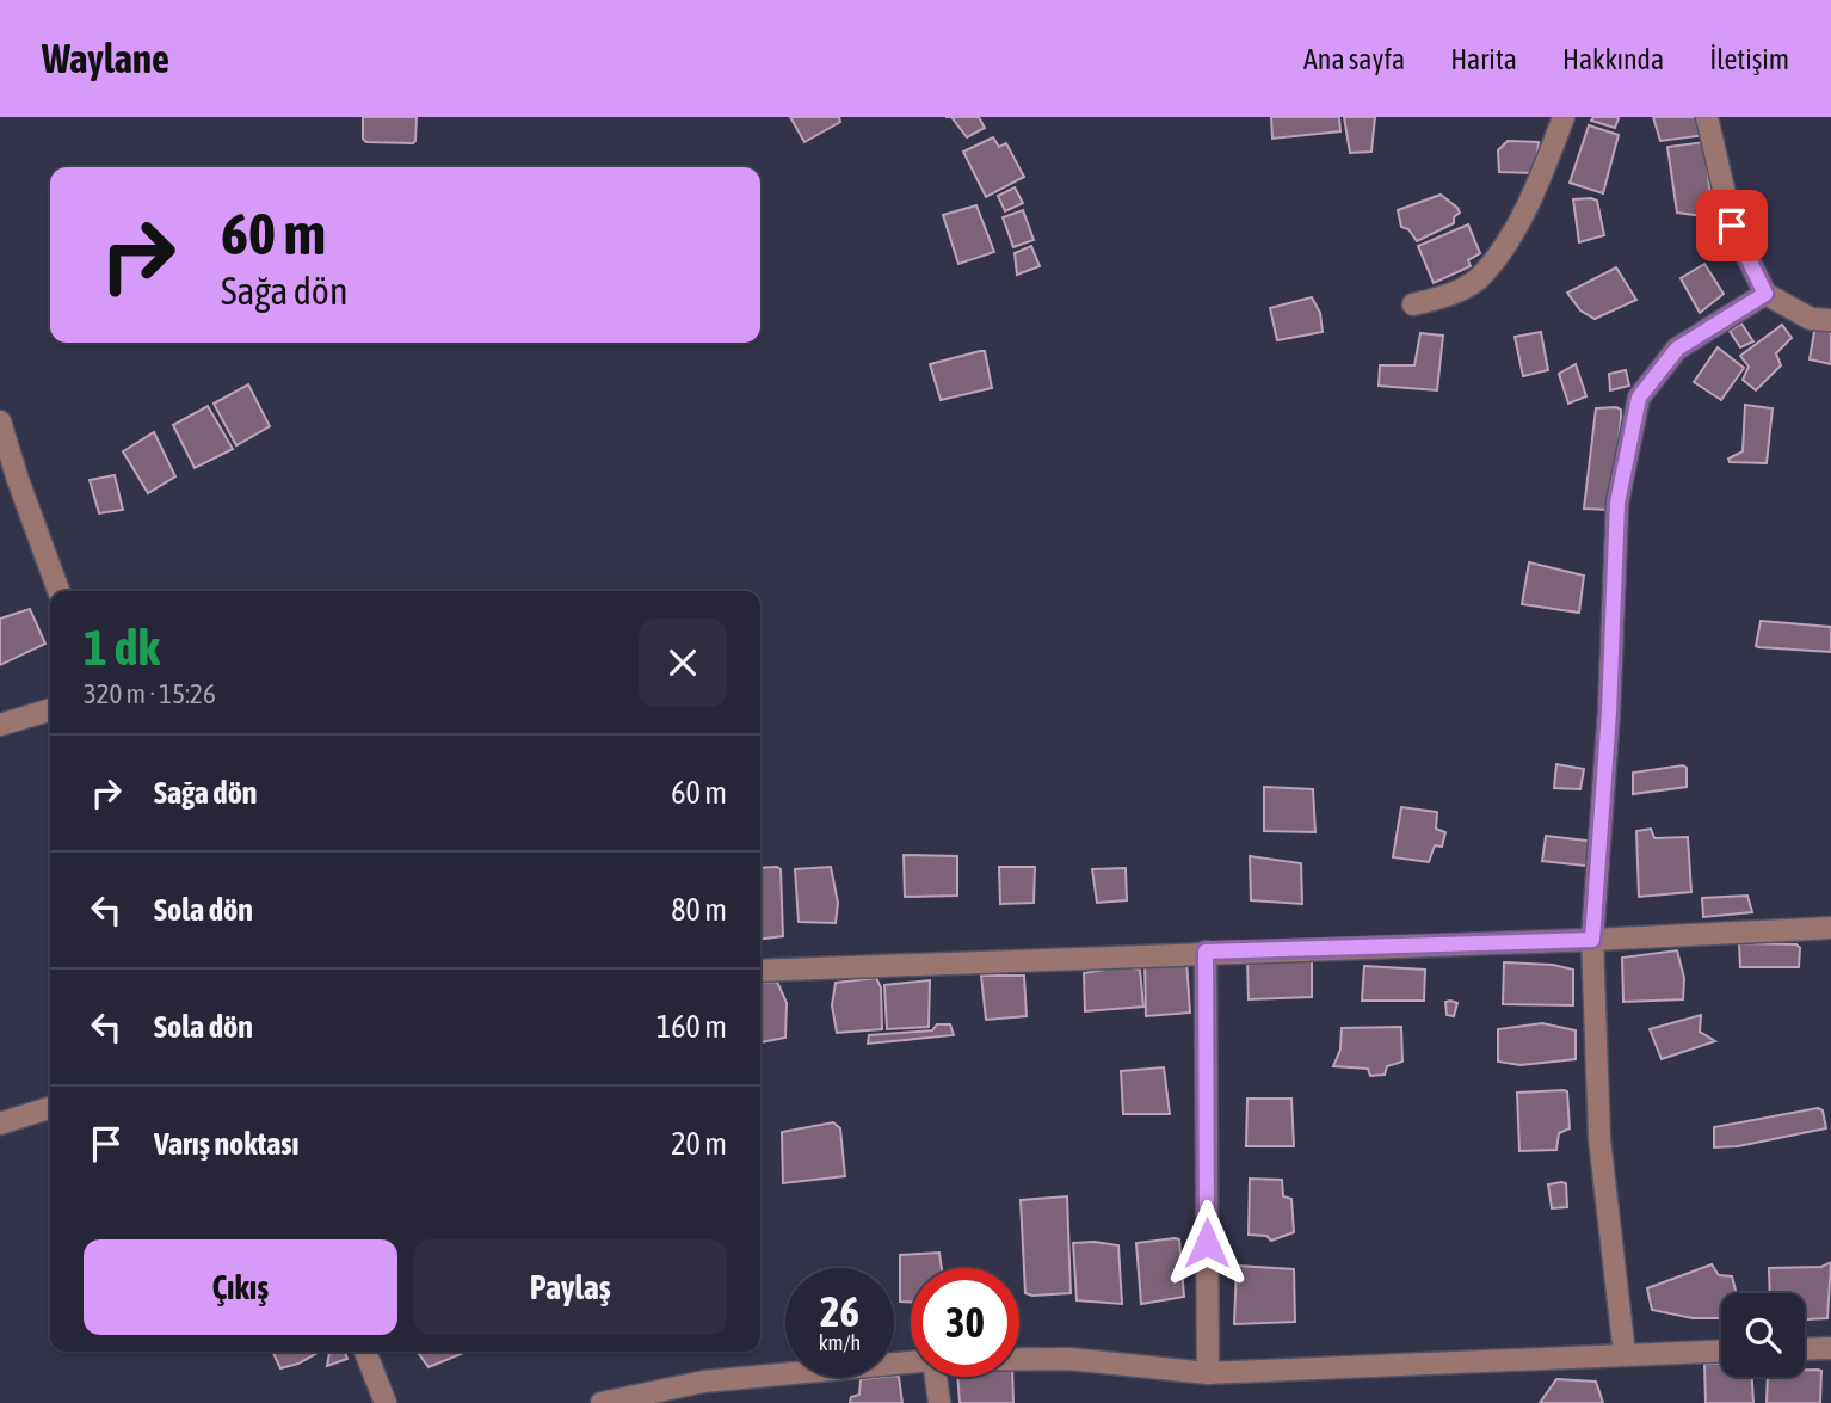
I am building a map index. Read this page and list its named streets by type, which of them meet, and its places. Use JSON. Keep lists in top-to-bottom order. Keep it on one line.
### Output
{"page":{"header":"Waylane","nav":["Ana sayfa","Harita","Hakkında","İletişim"],"turn":["60 m","Sağa dön"],"heading":["1 dk","320 m · 15:26"],"list":[{"name":"Sağa dön","value":"60 m"},{"name":"Sola dön","value":"80 m"},{"name":"Sola dön","value":"160 m"},{"name":"Varış noktası","value":"20 m"}],"buttons":["Çıkış","Paylaş"],"speed":"26 km/h","limit":"30"}}
